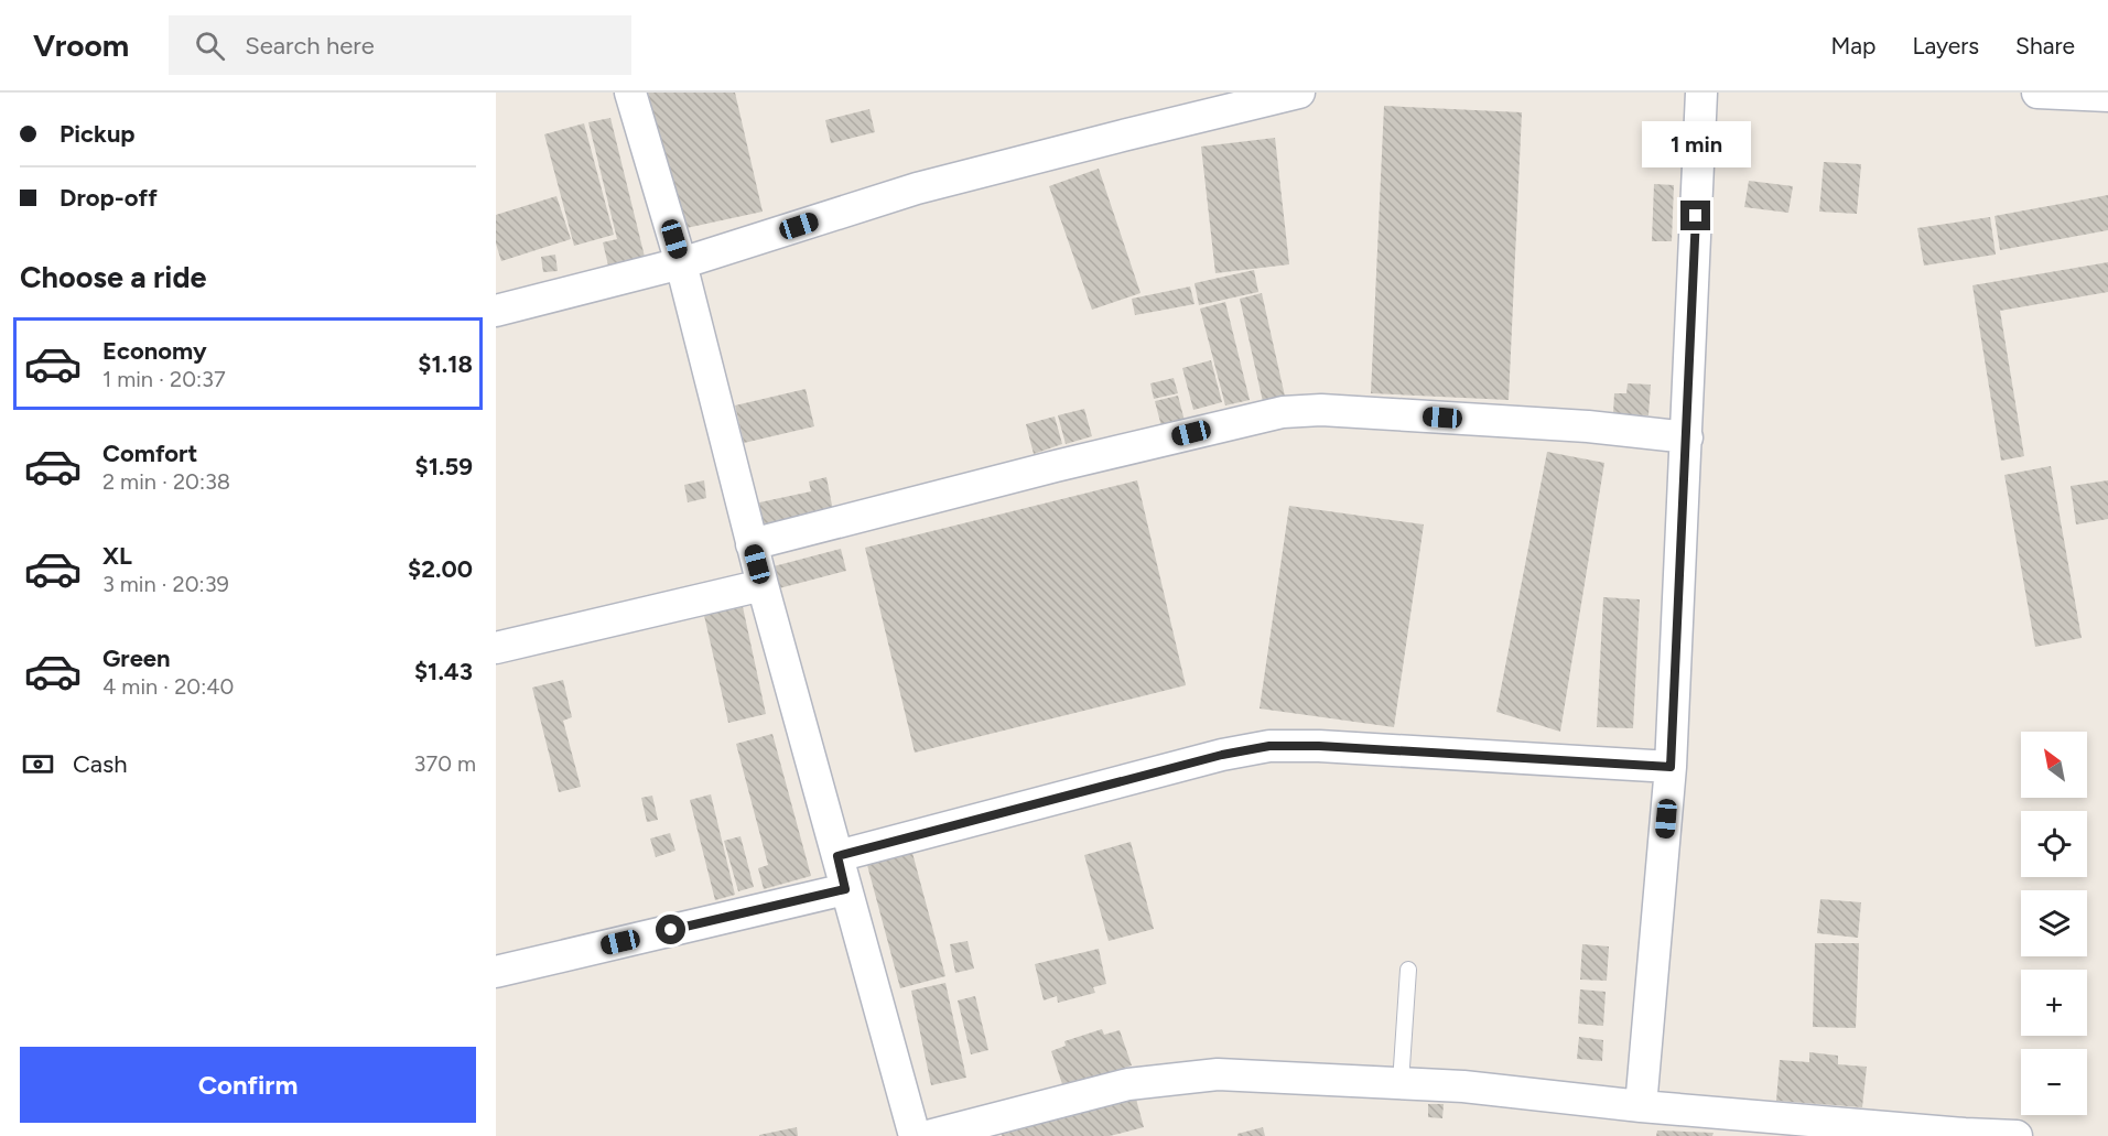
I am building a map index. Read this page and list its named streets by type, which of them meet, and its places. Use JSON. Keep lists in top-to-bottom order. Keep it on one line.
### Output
{"north":"top left","page":{"header":"Vroom","search":"Search here","nav":["Map","Layers","Share"],"banner":["Pickup","Drop-off"],"bubble":"1 min","heading":"Choose a ride","list":[{"name":"Economy","note":"1 min · 20:37","value":"$1.18"},{"name":"Comfort","note":"2 min · 20:38","value":"$1.59"},{"name":"XL","note":"3 min · 20:39","value":"$2.00"},{"name":"Green","note":"4 min · 20:40","value":"$1.43"}],"pay":["Cash","370 m"],"map_buttons":["+","−"],"buttons":"Confirm"}}
